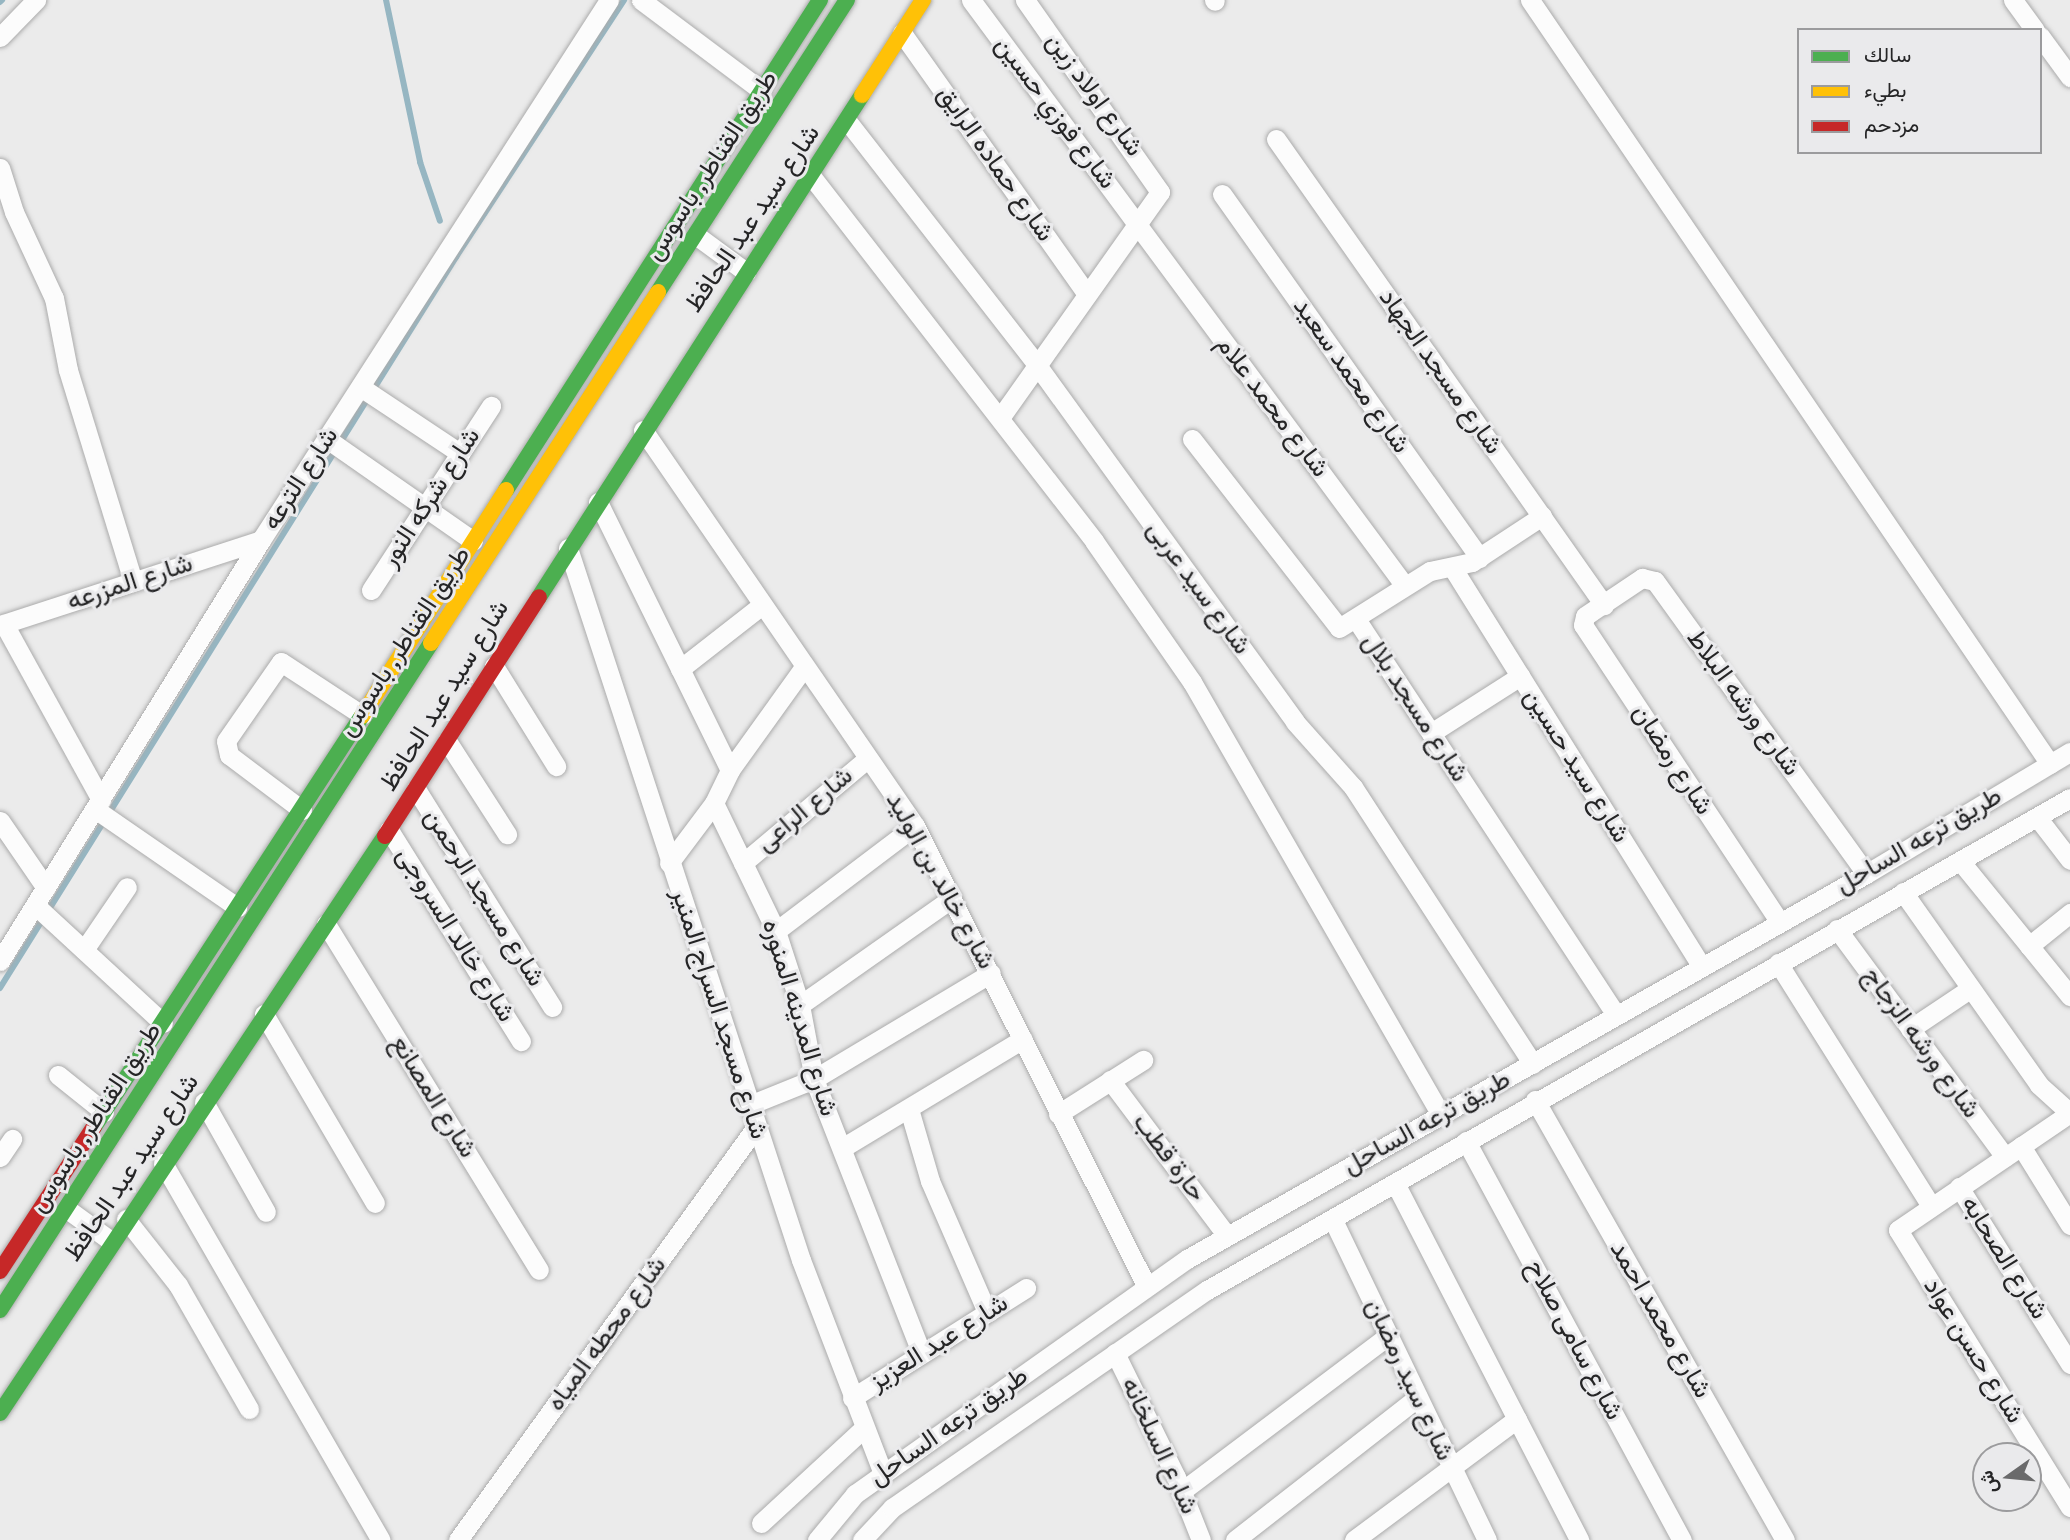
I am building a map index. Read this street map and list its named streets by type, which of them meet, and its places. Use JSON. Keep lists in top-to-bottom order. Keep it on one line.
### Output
{"streets":{"main road":["طريق القناطر, باسوس","شارع سيد عبد الحافظ"],"street":["شارع اولاد زين","شارع فوزي حسين","شارع حماده الرايق","شارع مسجد الجهاد","شارع محمد سعيد","شارع محمد علام","شارع الترعه","شارع شركه النور","شارع المزرعه","شارع سيد عربى","شارع ورشه البلاط","شارع مسجد بلال","شارع رمضان","شارع سيد حسين","شارع الراعى","طريق ترعه الساحل","شارع خالد بن الوليد","شارع مسجد الرحمن","شارع خالد السروجى","شارع مسجد السراج المنير","شارع المدينه المنوره","شارع ورشه الزجاج","شارع المصانع","حارة قطب","شارع الصحابه","شارع محمد احمد","شارع محطه المياه","شارع سامى صلاح","شارع عبد العزيز","شارع حسن عواد","شارع سيد رمضان","شارع السلخانه"]},"crossings":[["شارع اولاد زين","شارع فوزي حسين"],["شارع اولاد زين","شارع محمد علام"],["شارع فوزي حسين","شارع محمد علام"],["شارع حماده الرايق","شارع سيد عبد الحافظ"],["شارع سيد عبد الحافظ","شارع سيد عربى"],["شارع سيد عبد الحافظ","شارع خالد بن الوليد"],["شارع سيد عبد الحافظ","شارع مسجد الرحمن"],["شارع سيد عبد الحافظ","شارع خالد السروجى"],["شارع سيد عبد الحافظ","شارع مسجد السراج المنير"],["شارع سيد عبد الحافظ","شارع المصانع"],["شارع مسجد الجهاد","شارع ورشه البلاط"],["شارع مسجد الجهاد","شارع رمضان"],["شارع الترعه","شارع المزرعه"],["شارع سيد عربى","طريق ترعه الساحل"],["شارع ورشه البلاط","شارع رمضان"],["شارع ورشه البلاط","طريق ترعه الساحل"],["شارع مسجد بلال","طريق ترعه الساحل"],["شارع رمضان","طريق ترعه الساحل"],["شارع سيد حسين","طريق ترعه الساحل"],["شارع الراعى","شارع خالد بن الوليد"],["شارع الراعى","شارع المدينه المنوره"],["طريق ترعه الساحل","شارع خالد بن الوليد"],["طريق ترعه الساحل","شارع مسجد السراج المنير"],["طريق ترعه الساحل","شارع ورشه الزجاج"],["طريق ترعه الساحل","حارة قطب"],["طريق ترعه الساحل","شارع محمد احمد"],["طريق ترعه الساحل","شارع سامى صلاح"],["طريق ترعه الساحل","شارع سيد رمضان"],["طريق ترعه الساحل","شارع السلخانه"],["شارع مسجد السراج المنير","شارع محطه المياه"],["شارع مسجد السراج المنير","شارع عبد العزيز"],["شارع المدينه المنوره","شارع عبد العزيز"]],"legend":["سالك","بطيء","مزدحم"],"north":"left"}
